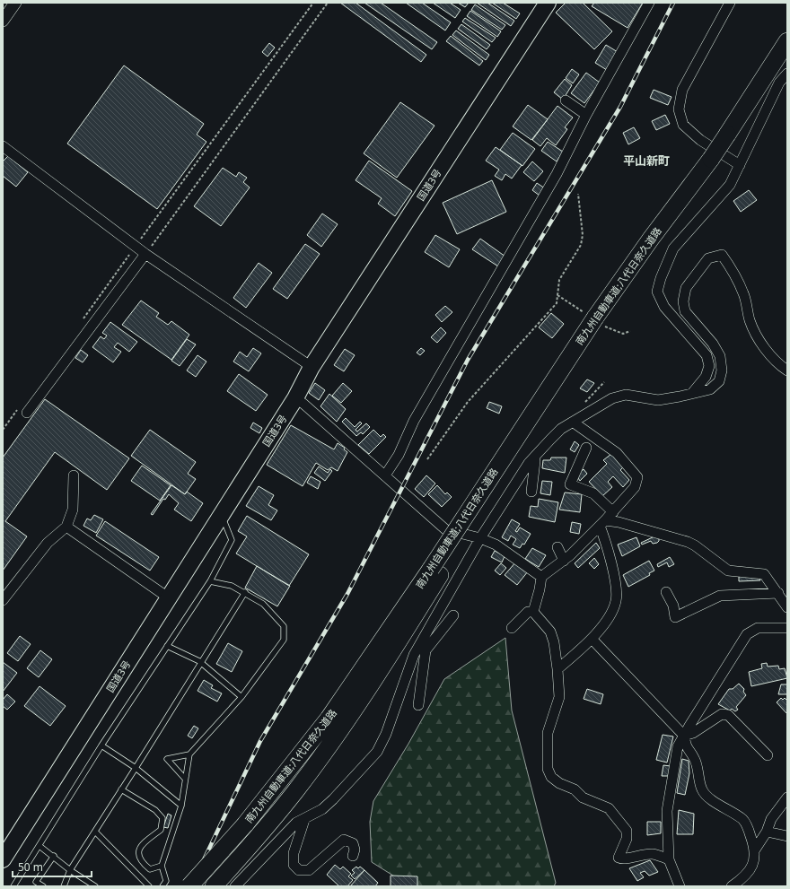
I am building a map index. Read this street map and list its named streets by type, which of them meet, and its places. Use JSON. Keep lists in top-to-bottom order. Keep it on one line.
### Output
{"streets":{"highway":["国道3号","南九州自動車道;八代日奈久道路"]},"districts":["平山新町"],"scale_bar":"50 m"}
